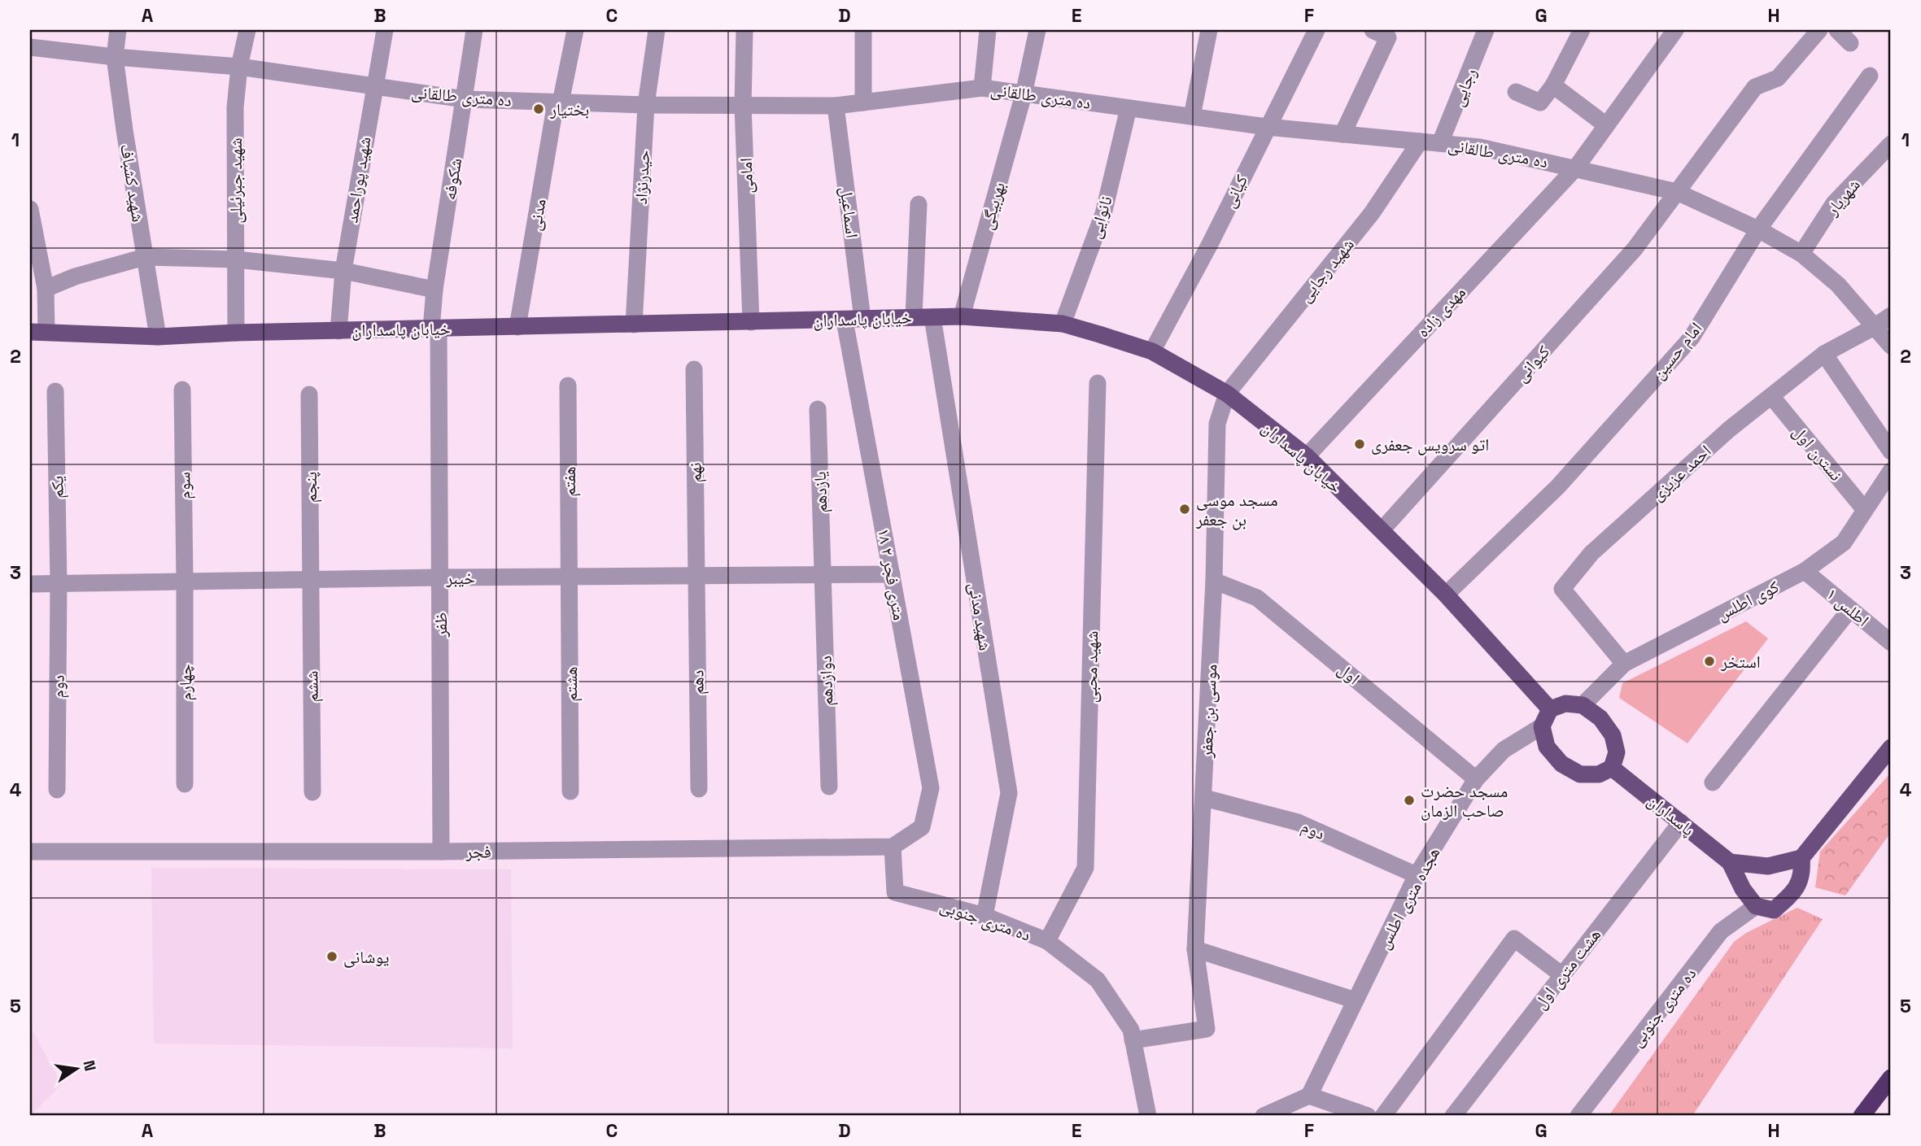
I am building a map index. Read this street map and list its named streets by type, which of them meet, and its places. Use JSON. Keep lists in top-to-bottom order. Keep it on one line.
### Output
{"streets":{"main road":["خیابان پاسداران","پاسداران"],"street":["رجایی","ده متری طالقانی","امامی","حیدرنژاد","شکوفه","شهید پوراحمد","شهید جبرئیلی","شهید کشباف","کیانی","شهریار","بهربیگی","اسماعیل","مدنی","نانوایی","شهید رجایی","مهدی زاده","امام حسین","کیوانی","نسترن اول","نهم","احمد عزیزی","هفتم","سوم","یکم","پنجم","یازدهم","۱۸ متری فجر ۲","خیبر","کوی اطلس","اطلس ۱","شهید مدنی","ظفر","شهید محبی","اول","دوازدهم","چهارم","دهم","هشتم","دوم","ششم","موسی بن جعفر","فجر","هجده متری اطلس","ده متری جنوبی","هشت متری اول"]},"crossings":[["رجایی","ده متری طالقانی"],["ده متری طالقانی","امامی"],["ده متری طالقانی","حیدرنژاد"],["ده متری طالقانی","شکوفه"],["ده متری طالقانی","شهید پوراحمد"],["ده متری طالقانی","شهید جبرئیلی"],["ده متری طالقانی","شهید کشباف"],["ده متری طالقانی","کیانی"],["ده متری طالقانی","شهریار"],["ده متری طالقانی","بهربیگی"],["ده متری طالقانی","اسماعیل"],["ده متری طالقانی","مدنی"],["ده متری طالقانی","نانوایی"],["ده متری طالقانی","شهید رجایی"],["ده متری طالقانی","مهدی زاده"],["ده متری طالقانی","امام حسین"],["ده متری طالقانی","کیوانی"],["ده متری طالقانی","احمد عزیزی"],["امامی","خیابان پاسداران"],["حیدرنژاد","خیابان پاسداران"],["شکوفه","خیابان پاسداران"],["شکوفه","ظفر"],["شهید پوراحمد","خیابان پاسداران"],["شهید جبرئیلی","خیابان پاسداران"],["شهید کشباف","خیابان پاسداران"],["کیانی","خیابان پاسداران"],["بهربیگی","خیابان پاسداران"],["اسماعیل","خیابان پاسداران"],["مدنی","خیابان پاسداران"],["نانوایی","خیابان پاسداران"],["شهید رجایی","خیابان پاسداران"],["شهید رجایی","موسی بن جعفر"],["مهدی زاده","خیابان پاسداران"],["خیابان پاسداران","امام حسین"],["خیابان پاسداران","کیوانی"],["خیابان پاسداران","۱۸ متری فجر ۲"],["خیابان پاسداران","کوی اطلس"],["خیابان پاسداران","شهید مدنی"],["خیابان پاسداران","ظفر"],["خیابان پاسداران","موسی بن جعفر"],["خیابان پاسداران","پاسداران"],["خیابان پاسداران","هجده متری اطلس"],["نسترن اول","احمد عزیزی"],["نسترن اول","کوی اطلس"],["نهم","خیبر"],["نهم","دهم"],["احمد عزیزی","کوی اطلس"],["هفتم","خیبر"],["هفتم","هشتم"],["سوم","خیبر"],["سوم","چهارم"],["یکم","خیبر"],["یکم","دوم"],["پنجم","خیبر"],["پنجم","ششم"],["یازدهم","خیبر"],["یازدهم","دوازدهم"],["۱۸ متری فجر ۲","خیبر"],["۱۸ متری فجر ۲","فجر"],["۱۸ متری فجر ۲","ده متری جنوبی"],["خیبر","ظفر"],["خیبر","دوازدهم"],["خیبر","چهارم"],["خیبر","دهم"],["خیبر","هشتم"],["خیبر","دوم"],["خیبر","ششم"],["کوی اطلس","اطلس ۱"],["کوی اطلس","پاسداران"],["کوی اطلس","هجده متری اطلس"],["شهید مدنی","ده متری جنوبی"],["ظفر","فجر"],["شهید محبی","ده متری جنوبی"],["اول","موسی بن جعفر"],["اول","هجده متری اطلس"],["دوم","موسی بن جعفر"],["دوم","هجده متری اطلس"],["موسی بن جعفر","ده متری جنوبی"],["پاسداران","هجده متری اطلس"],["پاسداران","ده متری جنوبی"],["پاسداران","هشت متری اول"],["فجر","ده متری جنوبی"]],"places":["بختیار","اتو سرویس جعفری","مسجد موسی بن جعفر","استخر","مسجد حضرت صاحب الزمان","یوشانی"],"north":"right","grid":{"columns":["A","B","C","D","E","F","G","H"],"rows":["1","2","3","4","5"]}}
